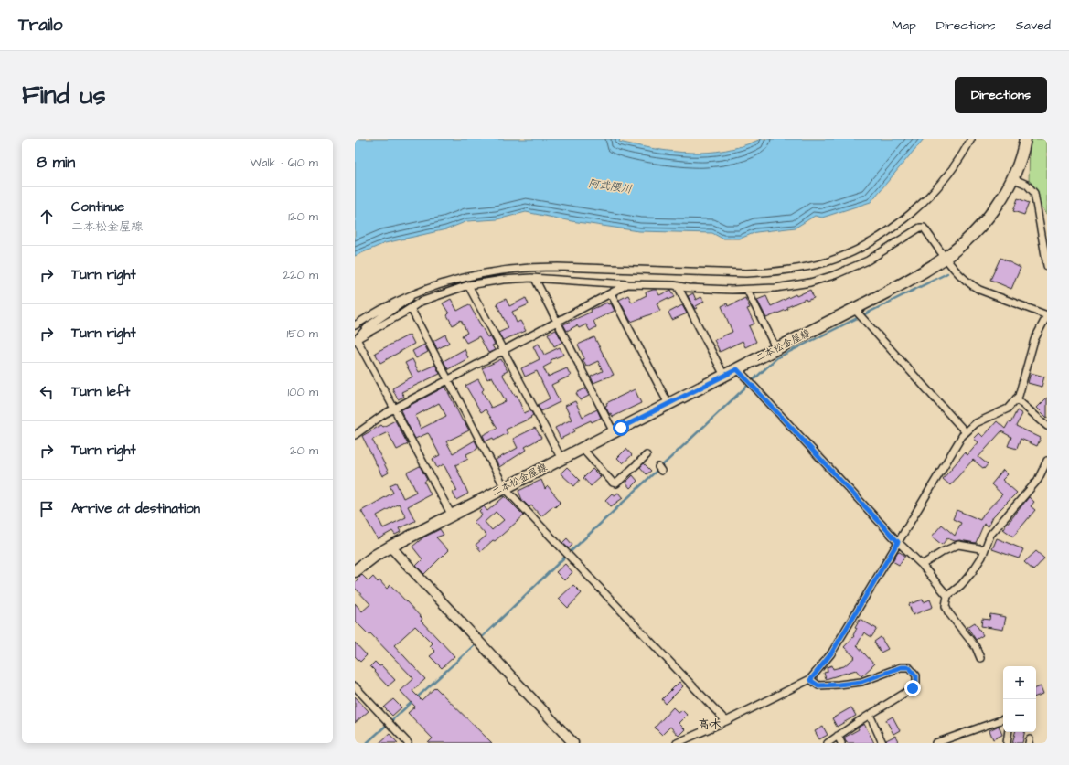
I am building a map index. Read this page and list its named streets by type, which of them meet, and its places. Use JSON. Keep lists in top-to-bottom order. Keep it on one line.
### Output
{"streets":{"main road":["二本松金屋線"]},"districts":["高木"],"water":["阿武隈川"],"page":{"header":"Trailo","nav":["Map","Directions","Saved"],"buttons":"Directions","title":"Find us","heading":["8 min","Walk · 610 m"],"list":[["Continue","二本松金屋線","120 m"],["Turn right","220 m"],["Turn right","150 m"],["Turn left","100 m"],["Turn right","20 m"],"Arrive at destination"],"map_buttons":["+","−"]}}
